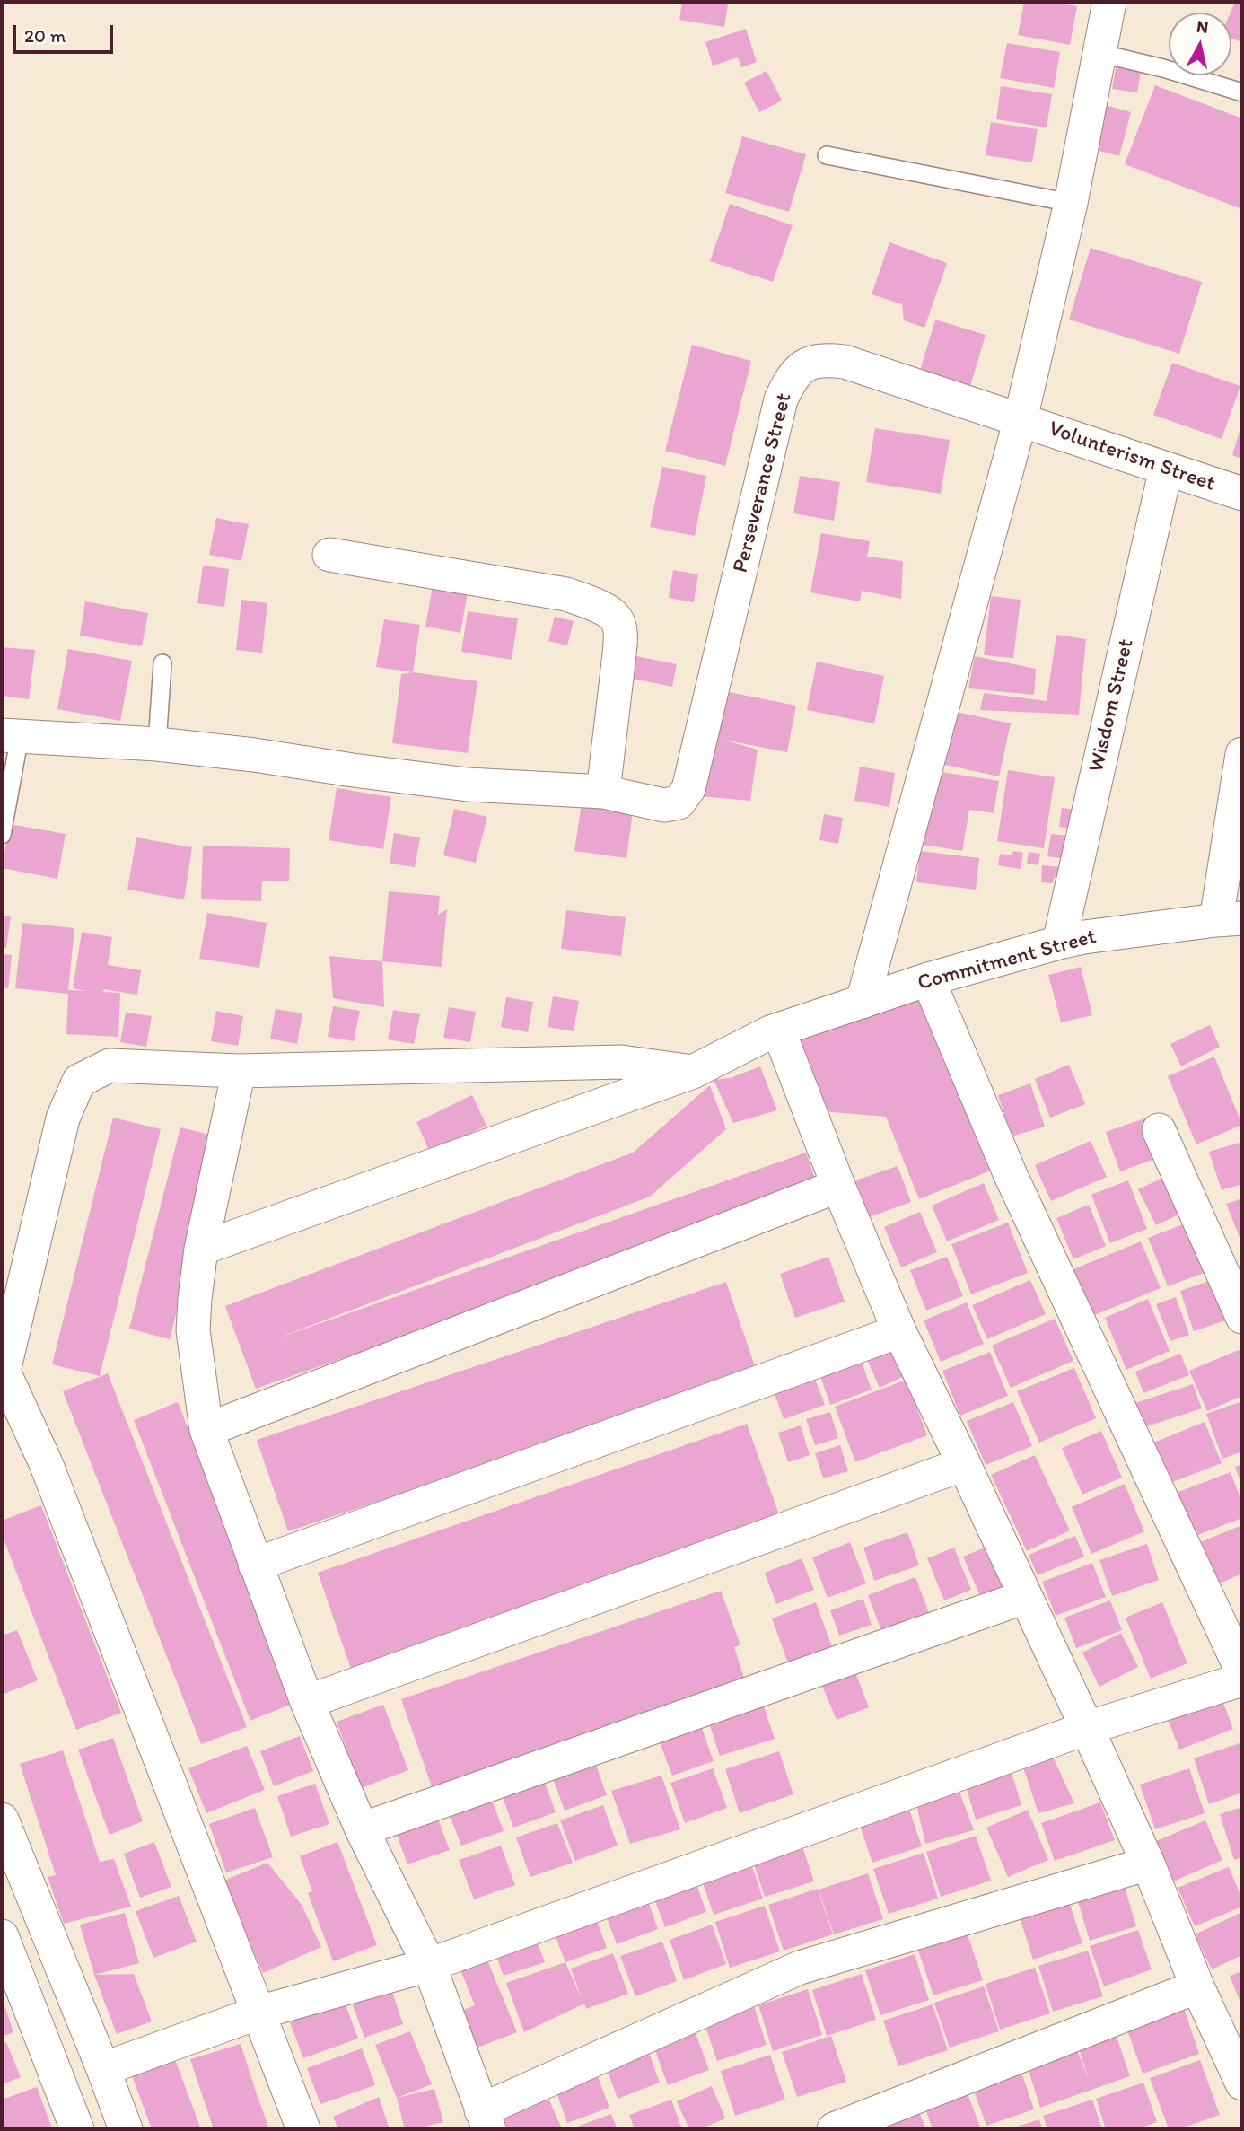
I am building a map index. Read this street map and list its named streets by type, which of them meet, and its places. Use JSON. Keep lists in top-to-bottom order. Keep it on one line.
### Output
{"streets":{"street":["Volunterism Street","Perseverance Street","Wisdom Street","Commitment Street"]},"crossings":[["Volunterism Street","Perseverance Street"],["Volunterism Street","Wisdom Street"],["Wisdom Street","Commitment Street"]],"scale_bar":"20 m","north":"top"}
